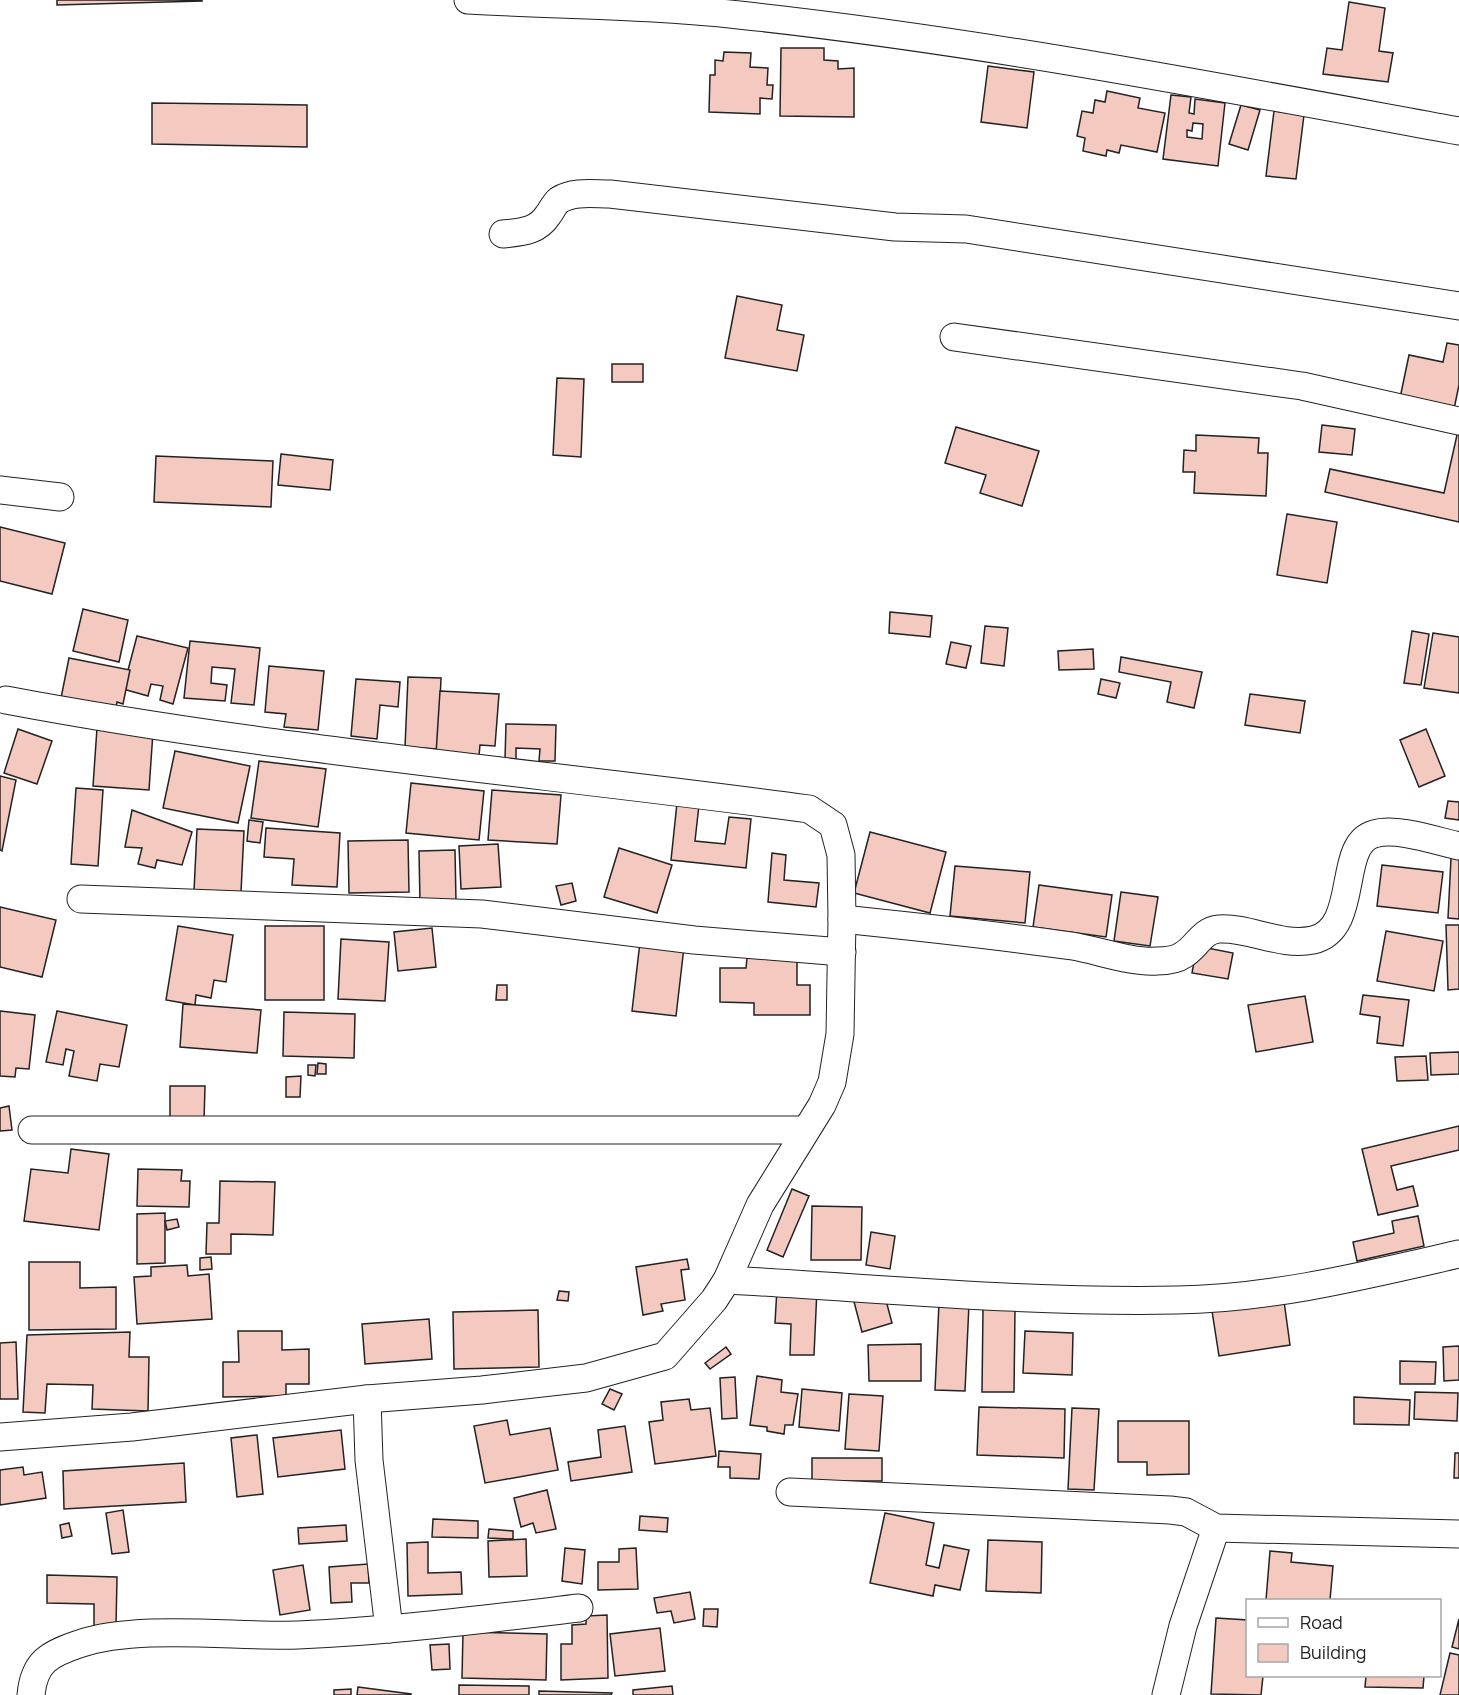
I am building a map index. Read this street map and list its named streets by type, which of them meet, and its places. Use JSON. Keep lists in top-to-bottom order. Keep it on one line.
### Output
{"legend":["Road","Building"]}
